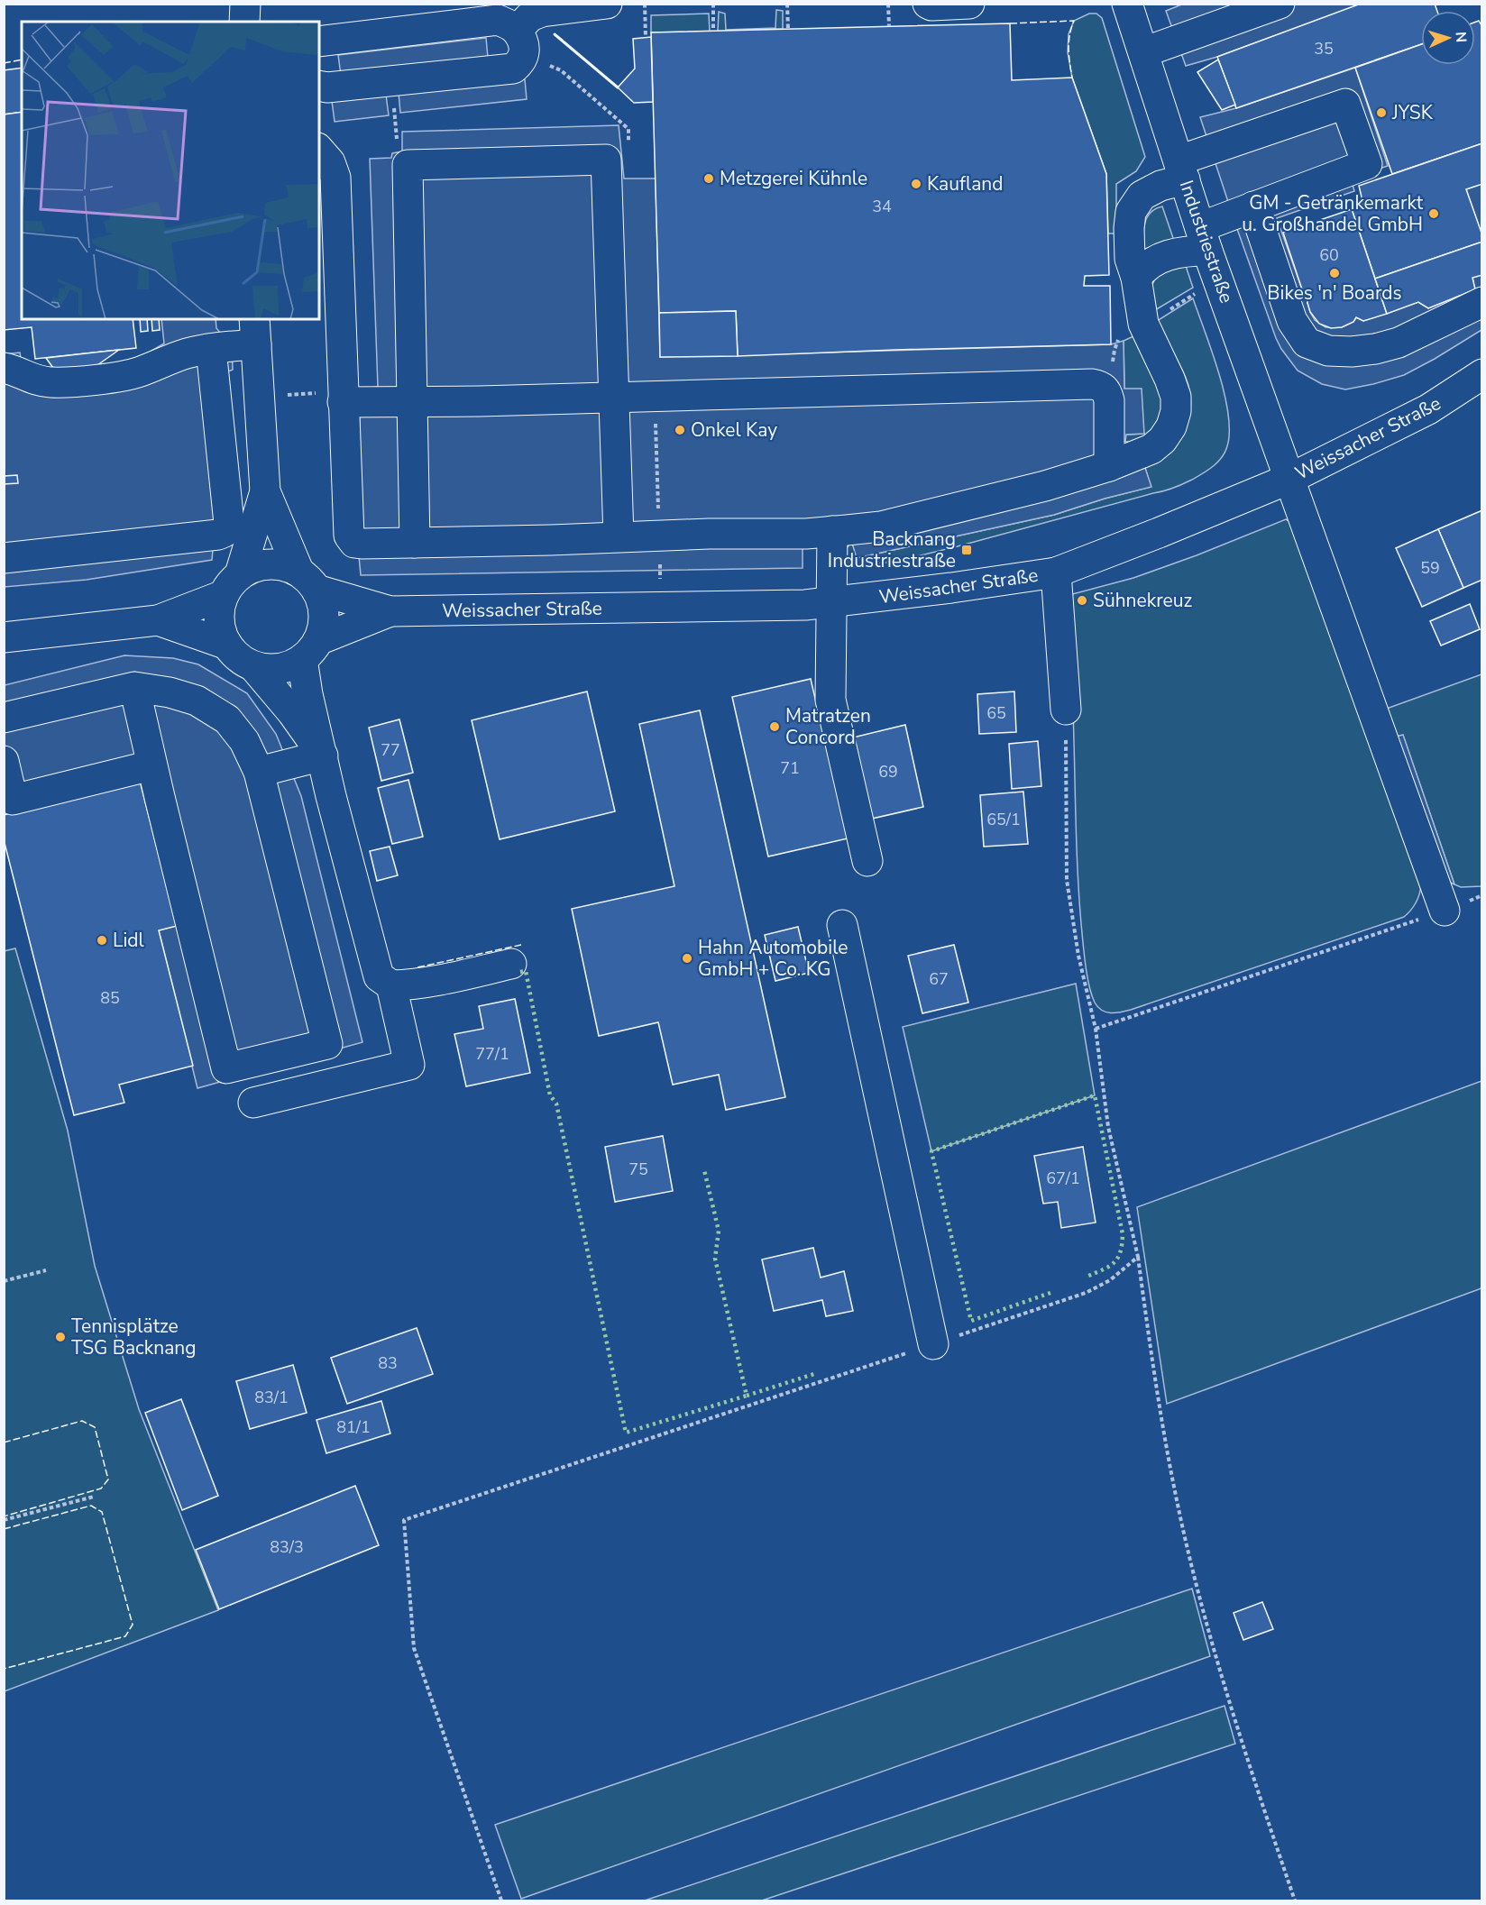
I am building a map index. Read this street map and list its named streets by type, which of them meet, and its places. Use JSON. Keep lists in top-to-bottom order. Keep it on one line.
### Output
{"streets":{"street":["Industriestraße","Weissacher Straße"]},"crossings":[["Industriestraße","Weissacher Straße"]],"places":{"other":["JYSK","Metzgerei Kühnle","Kaufland","GM - Getränkemarkt u. Großhandel GmbH","Bikes 'n' Boards","Onkel Kay","Sühnekreuz","Matratzen Concord","Lidl","Hahn Automobile GmbH + Co. KG","Tennisplätze TSG Backnang"],"transit":["Backnang Industriestraße"]},"house_numbers":["35","34","60","59","65","77","71","69","65/1","67","85","77/1","75","67/1","83","83/1","81/1","83/3"],"north":"right"}
